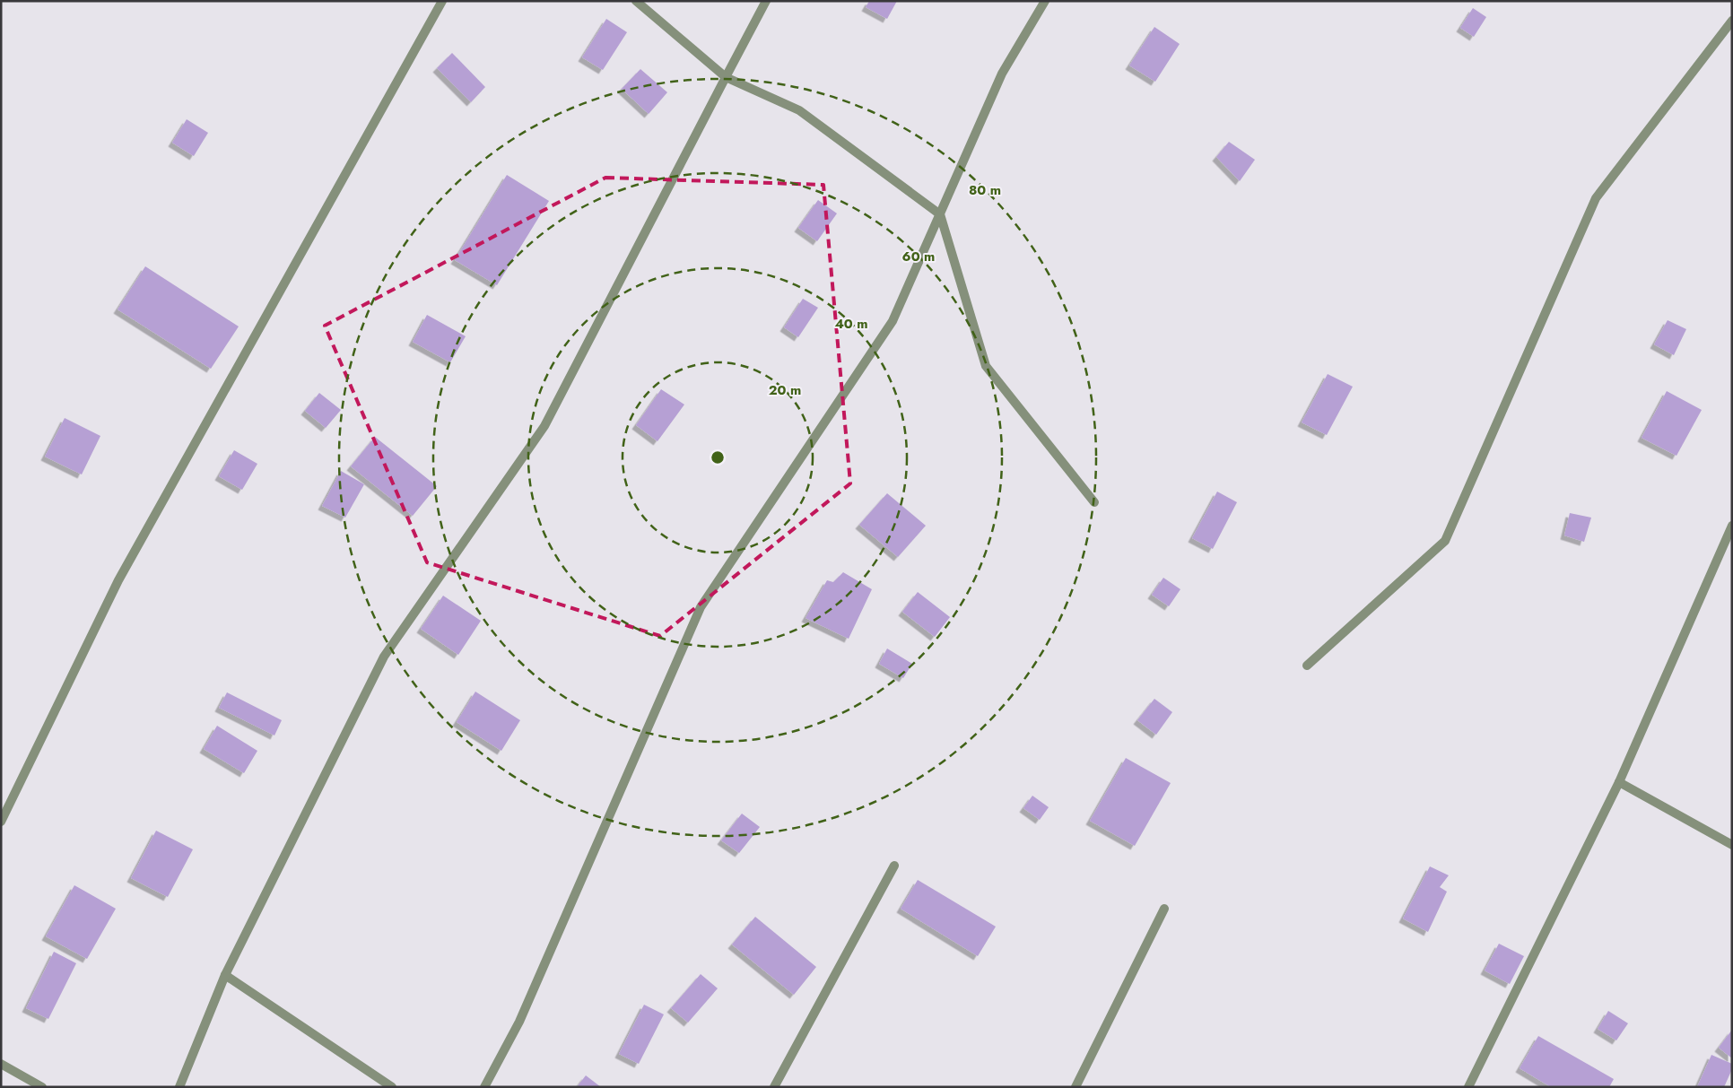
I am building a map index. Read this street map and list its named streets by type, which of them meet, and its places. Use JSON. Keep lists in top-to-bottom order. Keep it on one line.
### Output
{"rings":["80 m","60 m","40 m","20 m"]}
